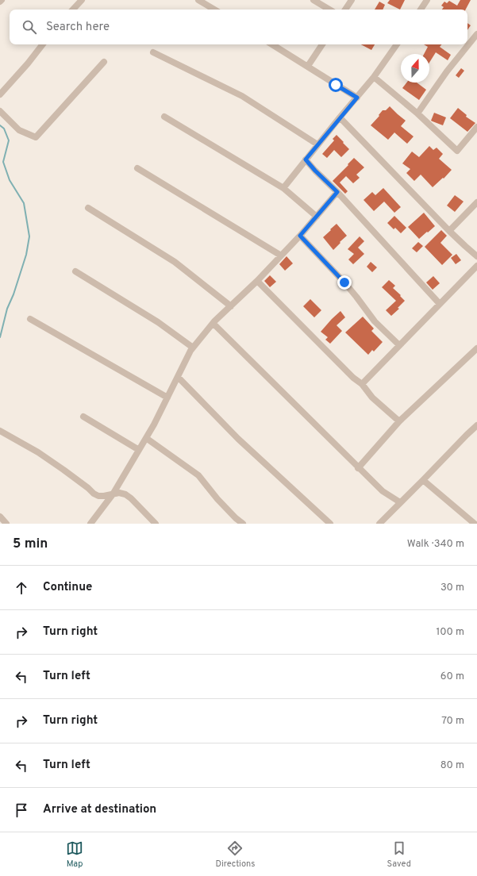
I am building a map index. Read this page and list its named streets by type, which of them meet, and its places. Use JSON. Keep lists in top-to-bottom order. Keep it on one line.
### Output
{"north":"top","page":{"search":"Search here","heading":["5 min","Walk · 340 m"],"list":[["Continue","30 m"],["Turn right","100 m"],["Turn left","60 m"],["Turn right","70 m"],["Turn left","80 m"],"Arrive at destination"],"nav":["Map","Directions","Saved"]}}
